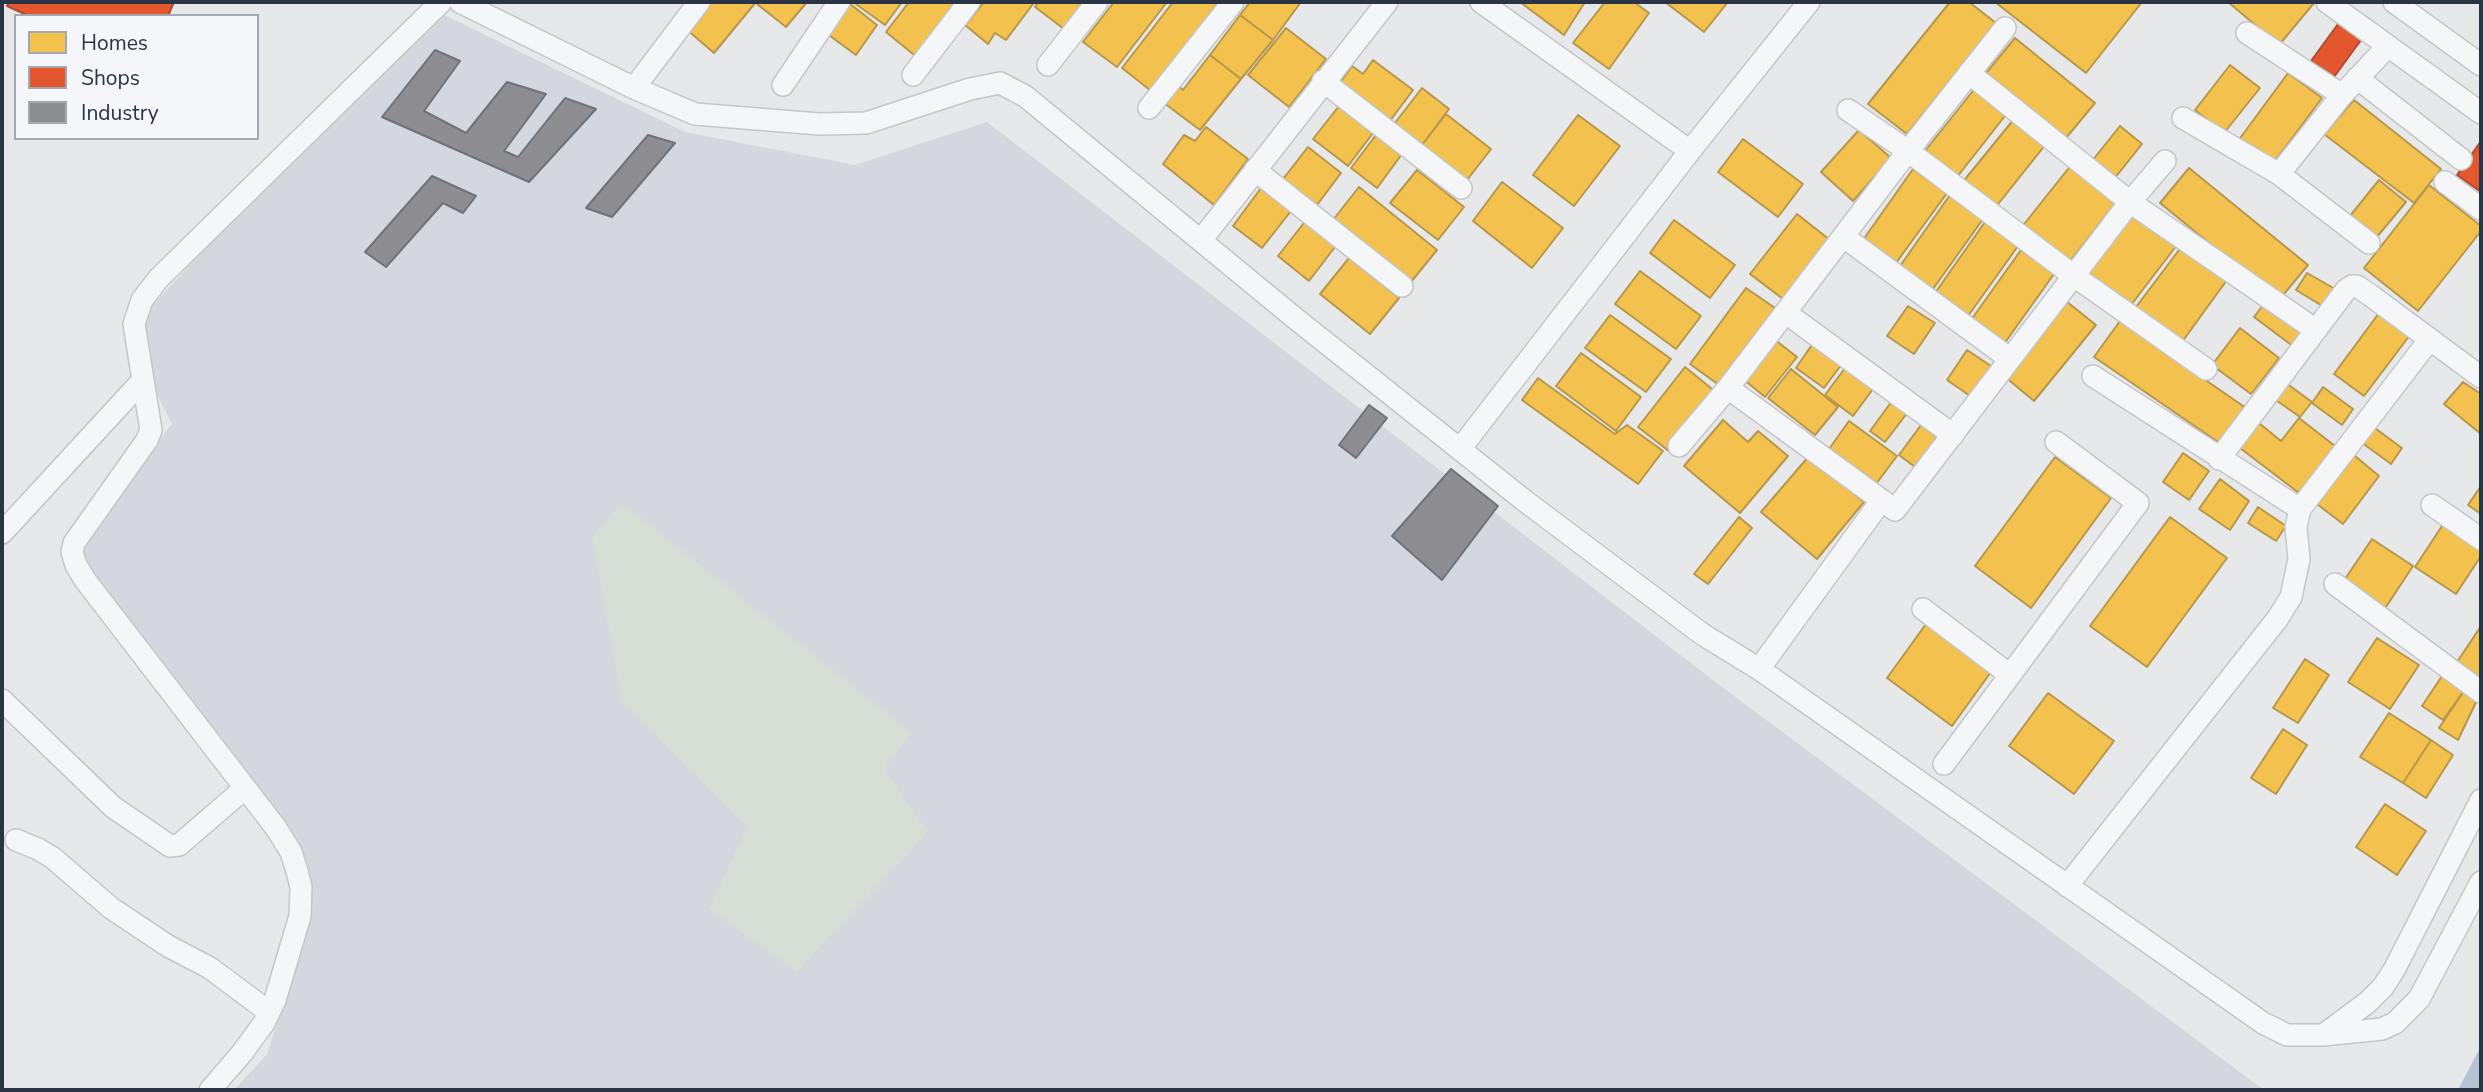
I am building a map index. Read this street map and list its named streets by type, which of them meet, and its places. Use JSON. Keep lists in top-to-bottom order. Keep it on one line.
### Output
{"legend":["Homes","Shops","Industry"]}
